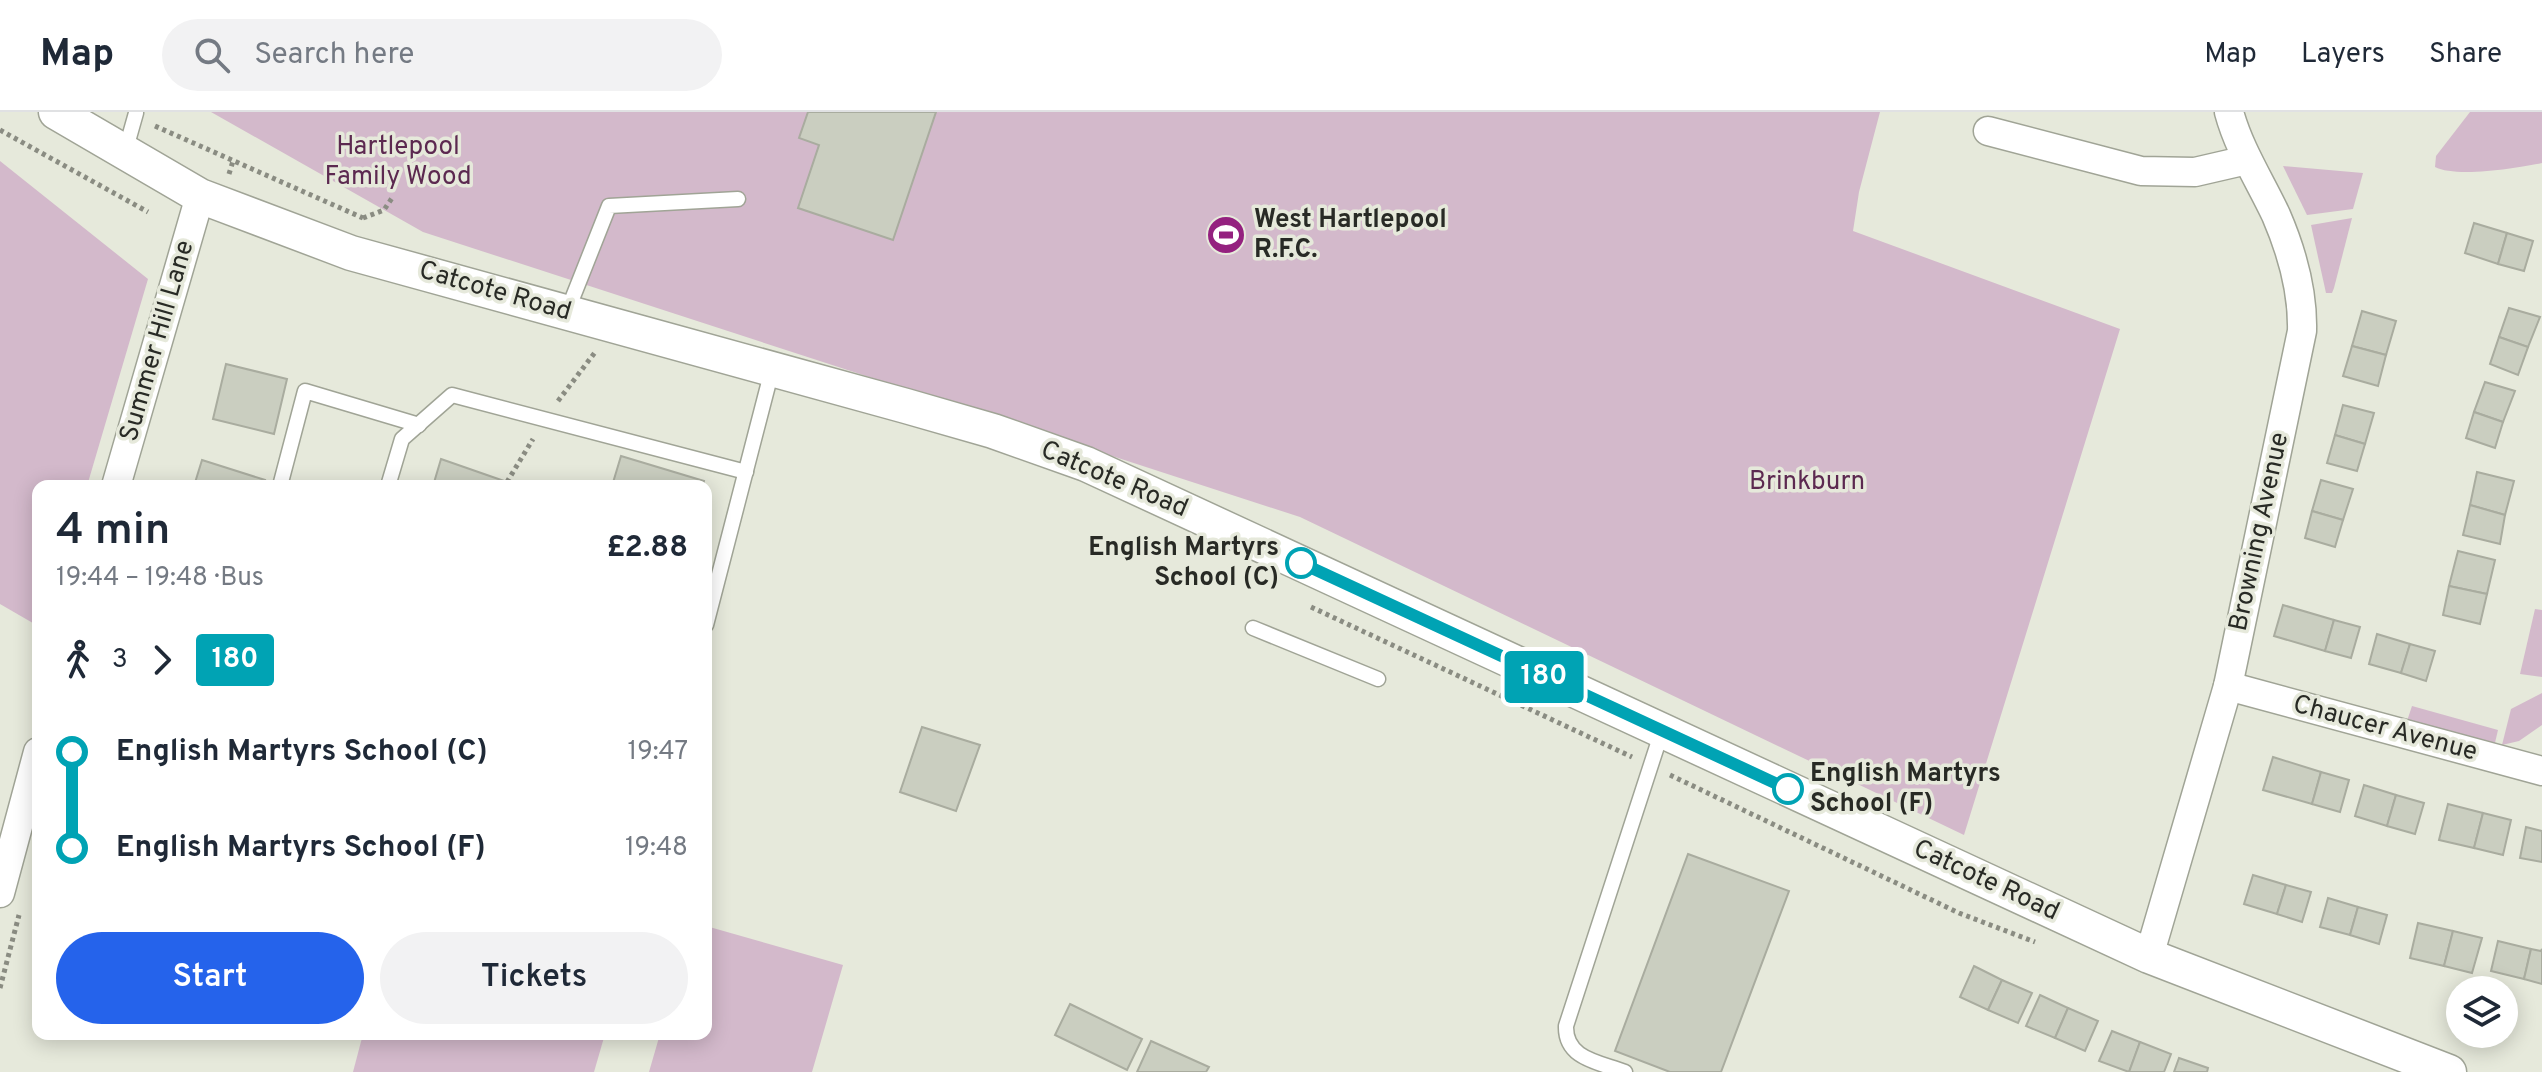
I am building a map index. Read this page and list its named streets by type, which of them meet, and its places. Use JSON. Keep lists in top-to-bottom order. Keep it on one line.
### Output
{"streets":{"street":["Catcote Road","Summer Hill Lane","Browning Avenue","Chaucer Avenue"]},"crossings":[["Catcote Road","Summer Hill Lane"],["Catcote Road","Browning Avenue"],["Browning Avenue","Chaucer Avenue"]],"parks":["Hartlepool Family Wood","Brinkburn"],"places":{"sports":["West Hartlepool R.F.C."],"other":["English Martyrs School (C)","English Martyrs School (F)"]},"lines":["bus line 180"],"page":{"header":"Map","search":"Search here","nav":["Map","Layers","Share"],"on_map":"180","heading":["4 min","19:44 – 19:48 · Bus","£2.88"],"legs":["3","180"],"list":[{"name":"English Martyrs School (C)","value":"19:47"},{"name":"English Martyrs School (F)","value":"19:48"}],"buttons":["Start","Tickets"]}}
